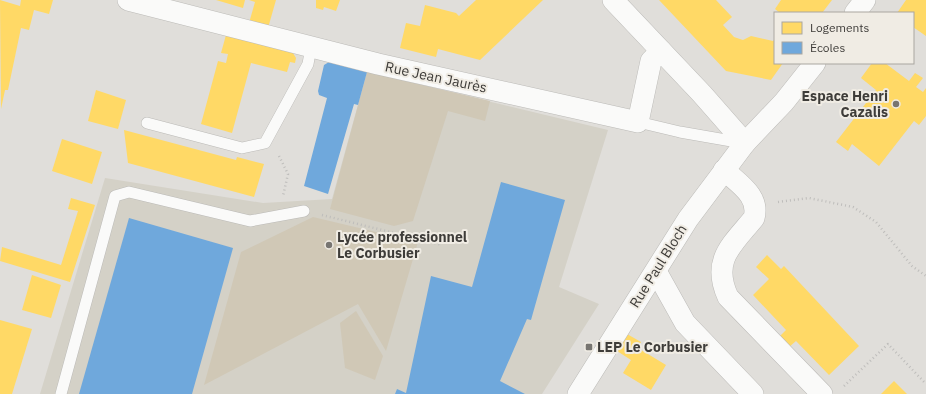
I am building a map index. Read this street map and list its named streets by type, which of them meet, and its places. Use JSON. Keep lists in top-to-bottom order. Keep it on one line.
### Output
{"streets":{"street":["Rue Jean Jaurès","Rue Paul Bloch"]},"crossings":[["Rue Jean Jaurès","Rue Paul Bloch"]],"places":{"other":["Espace Henri Cazalis","Lycée professionnel Le Corbusier"],"transit":["LEP Le Corbusier"]},"legend":["Logements","Écoles"]}
